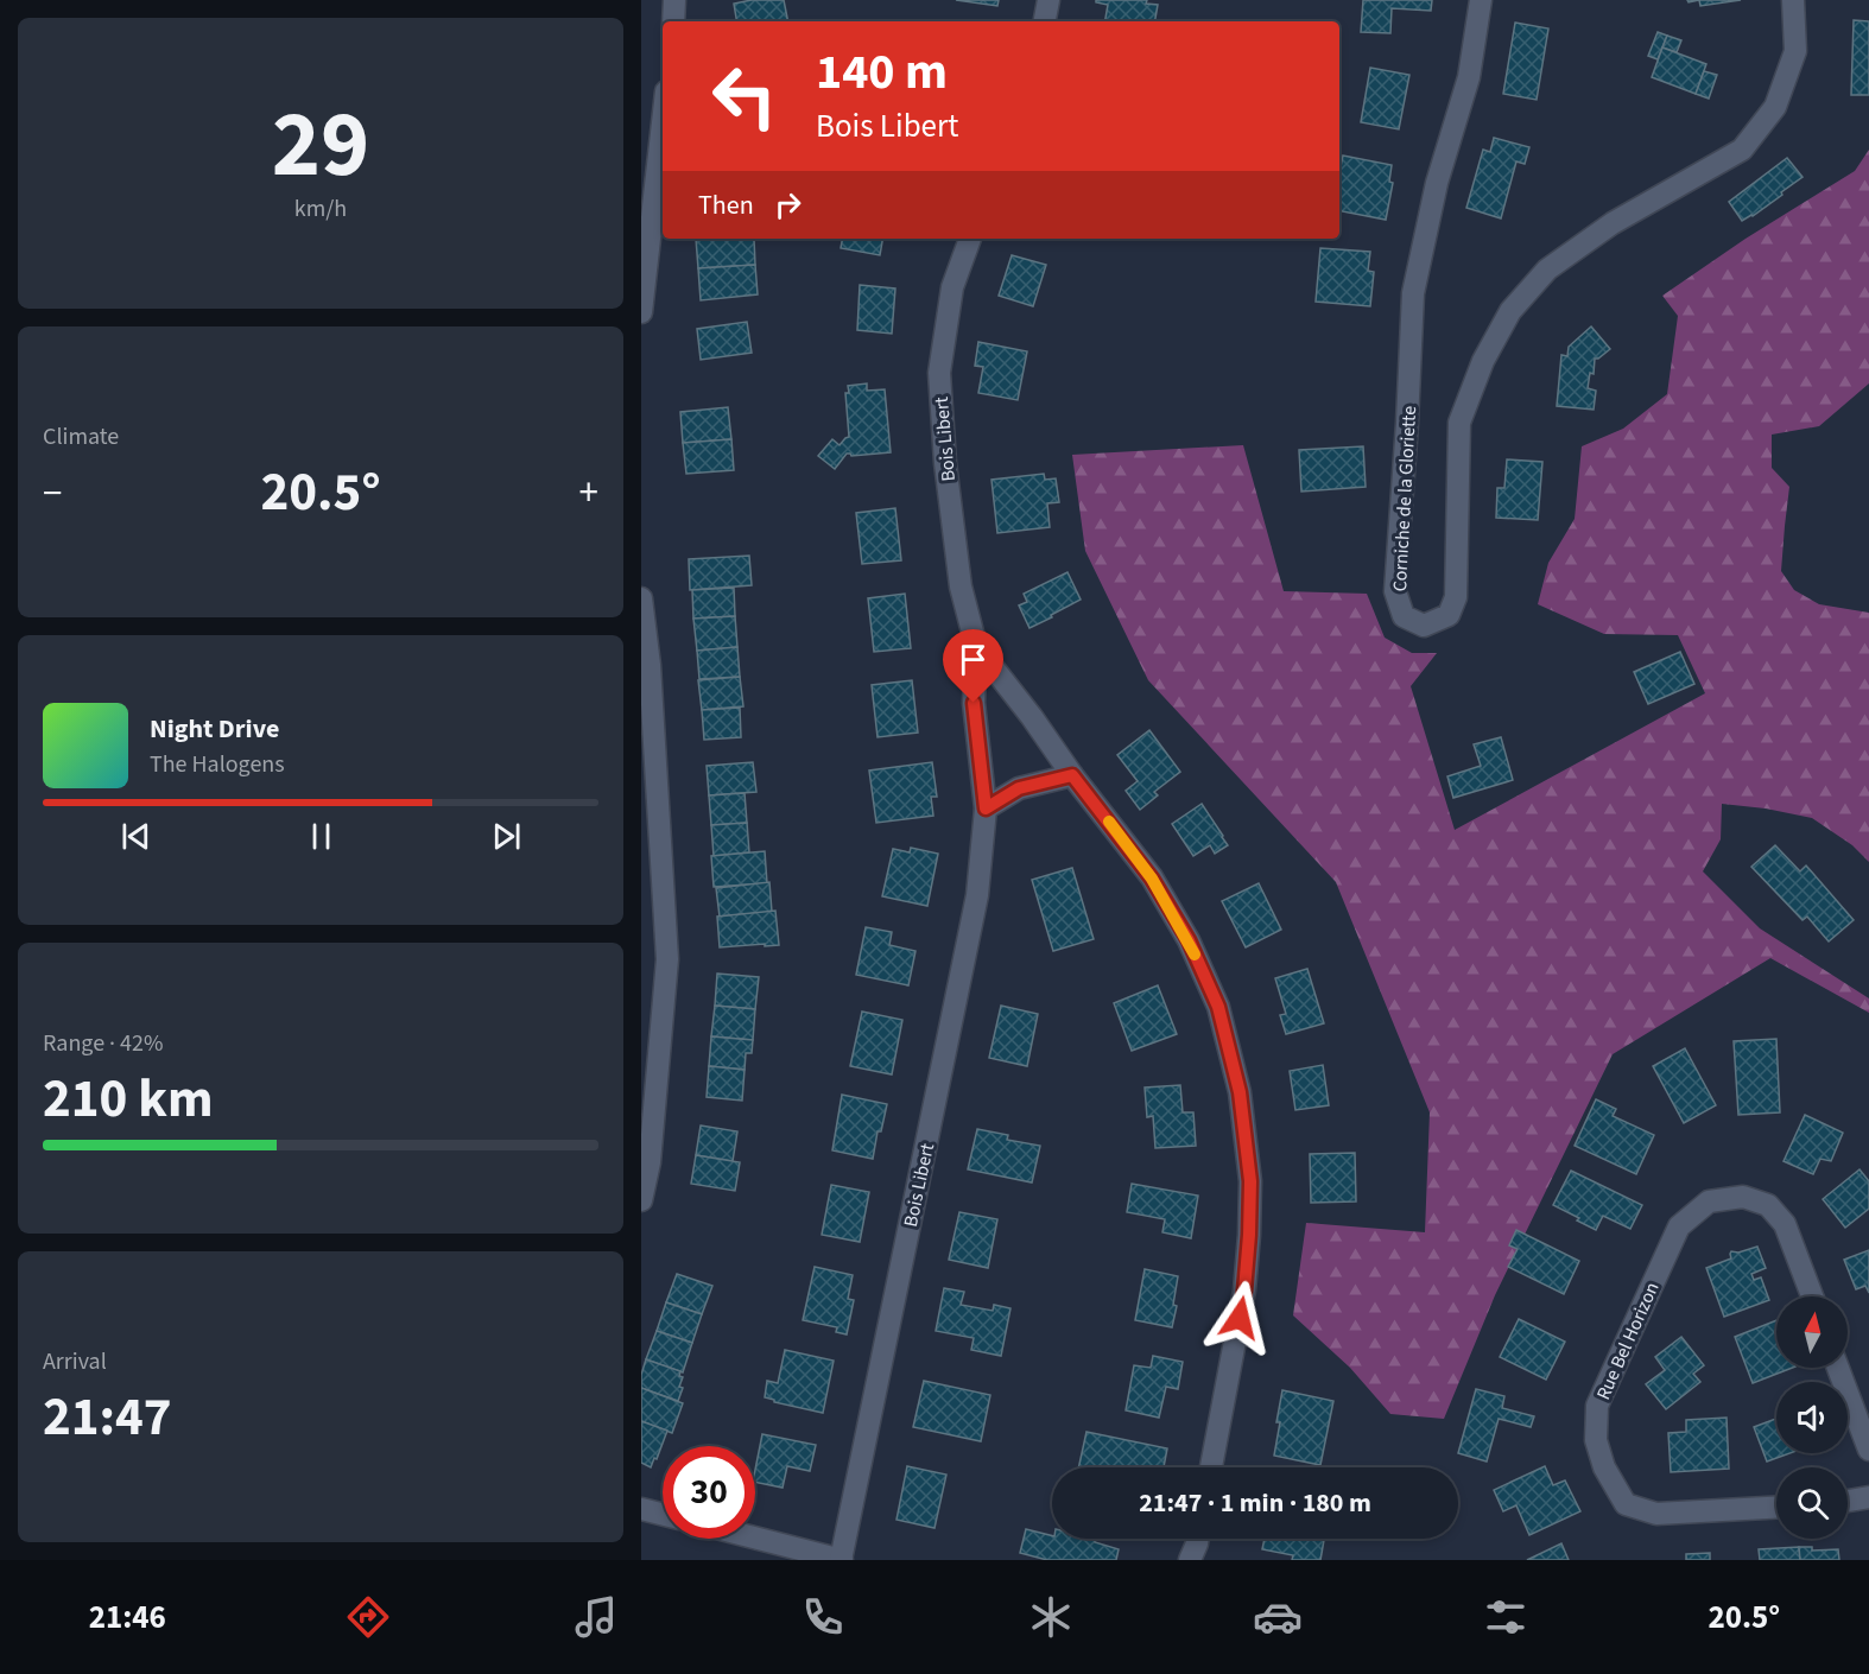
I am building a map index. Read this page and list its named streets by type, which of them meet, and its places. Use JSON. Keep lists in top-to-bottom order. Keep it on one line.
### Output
{"streets":{"street":["Bois Libert","Corniche de la Gloriette","Rue Bel Horizon"]},"north":"top","page":{"tile":[["29","km/h"],"Climate",["Range · 42%","210 km"],["Arrival","21:47"]],"turn":["140 m","Bois Libert"],"then":"Then","heat":["−","20.5°","+"],"song":["Night Drive","The Halogens"],"limit":"30","trip":"21:47 · 1 min · 180 m","tabs":["21:46","20.5°"]}}
